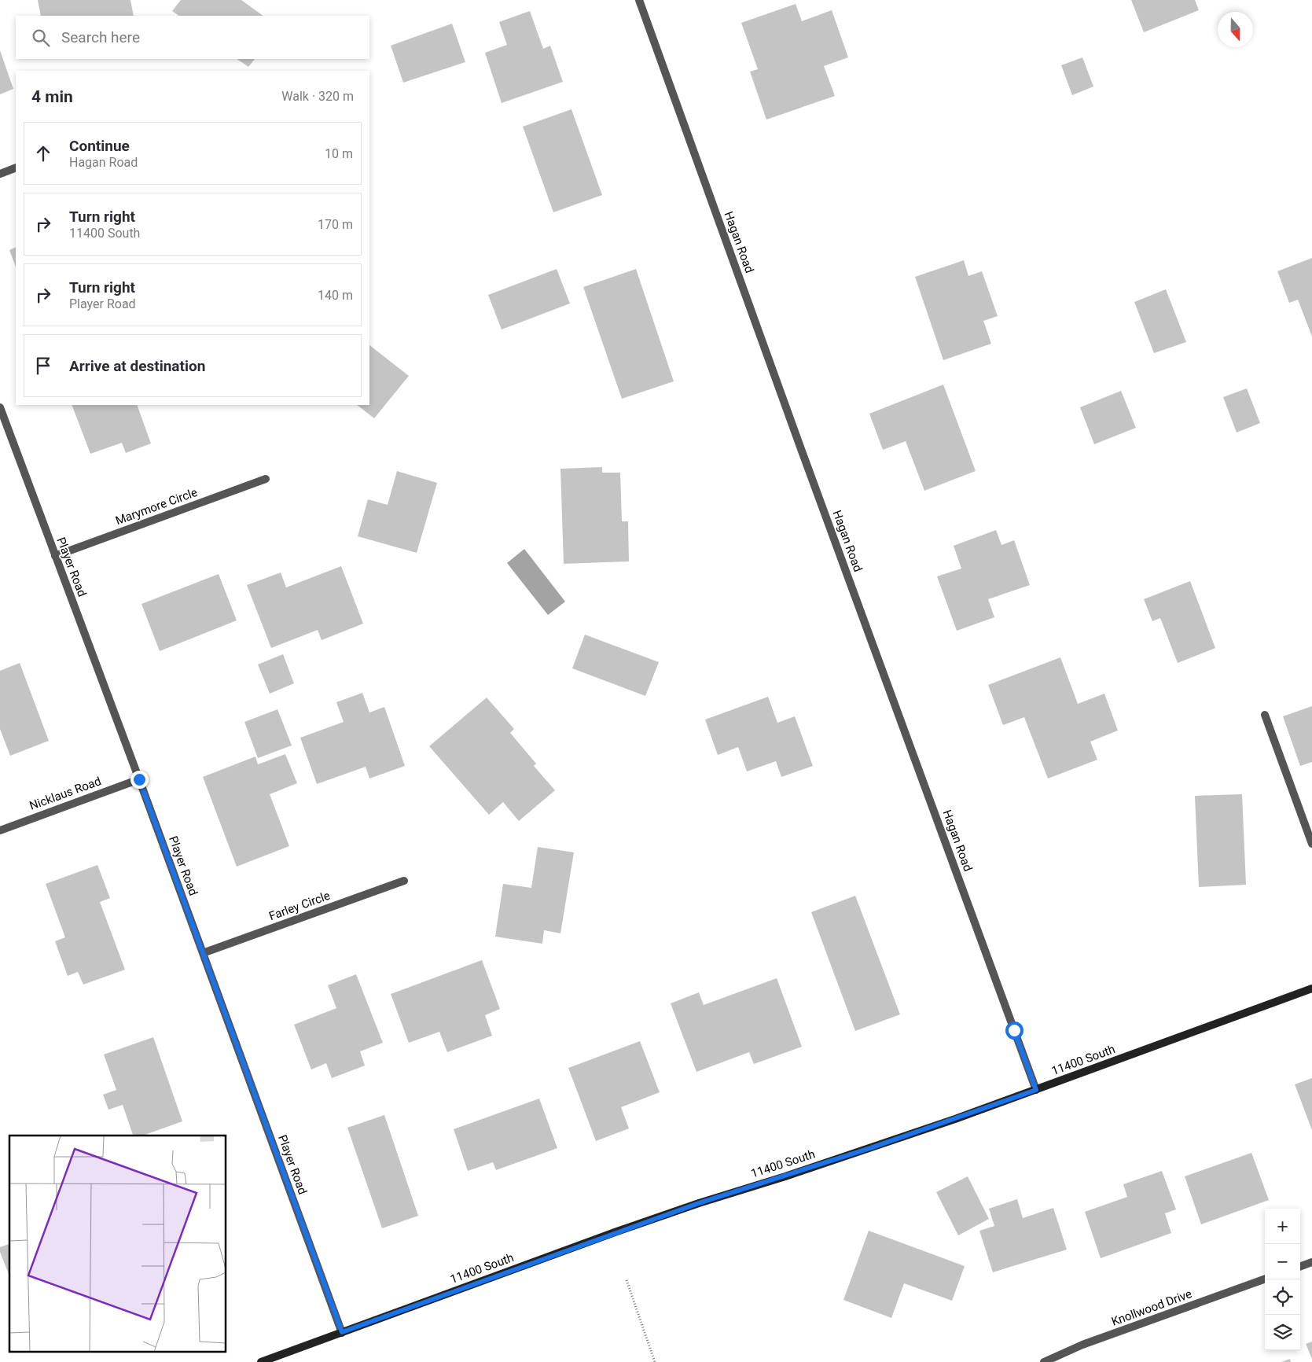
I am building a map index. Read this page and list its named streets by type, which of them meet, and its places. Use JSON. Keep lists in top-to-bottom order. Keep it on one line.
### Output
{"streets":{"main road":["11400 South"],"street":["Hagan Road","Marymore Circle","Player Road","Nicklaus Road","Farley Circle","Knollwood Drive"]},"crossings":[["Hagan Road","11400 South"],["Marymore Circle","Player Road"],["Player Road","Nicklaus Road"],["Player Road","Farley Circle"],["Player Road","11400 South"]],"north":"bottom","page":{"search":"Search here","heading":["4 min","Walk · 320 m"],"list":[["Continue","Hagan Road","10 m"],["Turn right","11400 South","170 m"],["Turn right","Player Road","140 m"],"Arrive at destination"],"map_buttons":["+","−"]}}
